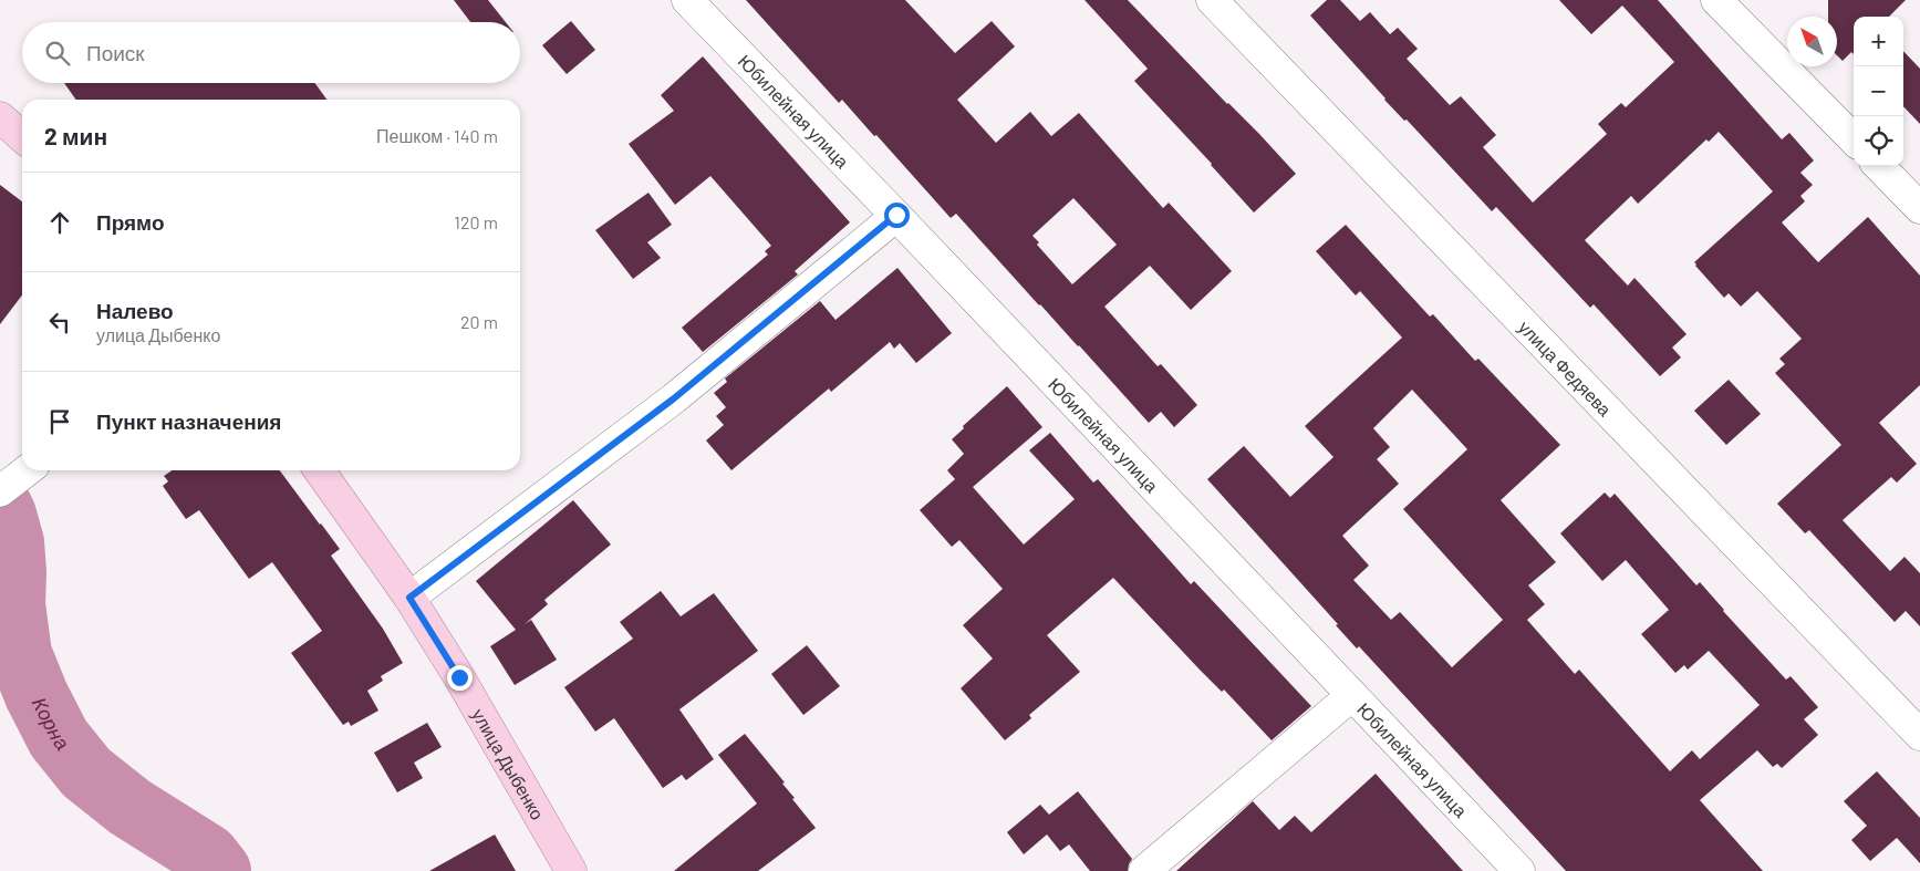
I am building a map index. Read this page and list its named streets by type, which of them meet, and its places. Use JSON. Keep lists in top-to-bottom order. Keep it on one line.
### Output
{"streets":{"main road":["улица Дыбенко"],"street":["Юбилейная улица","улица Федяева"]},"water":["Корна"],"north":"top left","page":{"map_buttons":["+","−"],"search":"Поиск","heading":["2 мин","Пешком · 140 m"],"list":[["Прямо","120 m"],["Налево","улица Дыбенко","20 m"],"Пункт назначения"]}}
